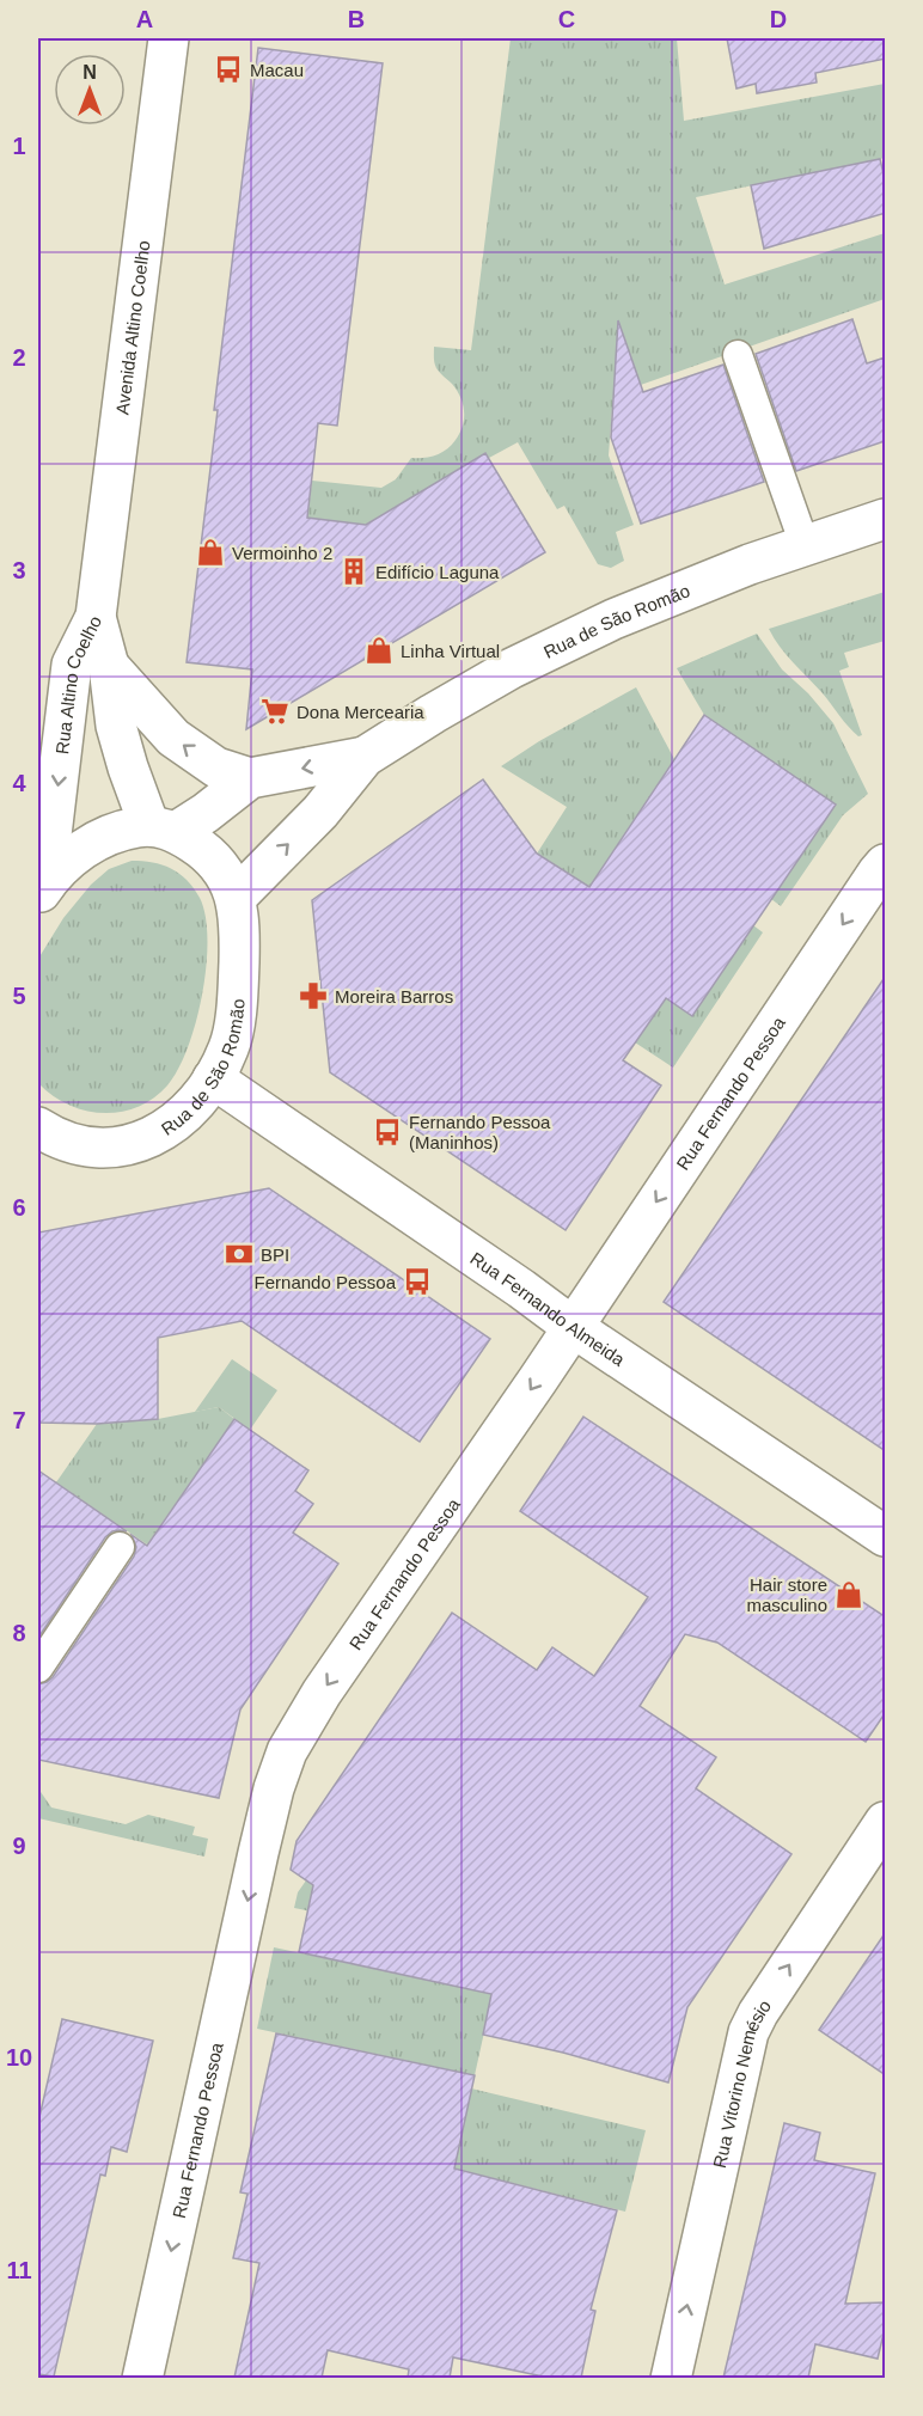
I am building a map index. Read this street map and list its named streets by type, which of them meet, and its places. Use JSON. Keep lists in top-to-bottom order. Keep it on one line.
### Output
{"streets":{"street":["Avenida Altino Coelho","Rua de São Romão","Rua Altino Coelho","Rua Fernando Pessoa","Rua Fernando Almeida","Rua Vitorino Nemésio"]},"crossings":[["Avenida Altino Coelho","Rua Altino Coelho"],["Rua de São Romão","Rua Altino Coelho"],["Rua de São Romão","Rua Fernando Almeida"],["Rua Fernando Pessoa","Rua Fernando Almeida"]],"one_way":["Rua Altino Coelho","Rua Fernando Pessoa","Rua Vitorino Nemésio"],"places":{"bus stop":["Macau","Fernando Pessoa (Maninhos)","Fernando Pessoa"],"shop":["Vermoinho 2","Linha Virtual","Hair store masculino"],"building":["Edifício Laguna"],"supermarket":["Dona Mercearia"],"pharmacy":["Moreira Barros"],"bank":["BPI"]},"north":"top","grid":{"columns":["A","B","C","D"],"rows":["1","2","3","4","5","6","7","8","9","10","11"]}}
